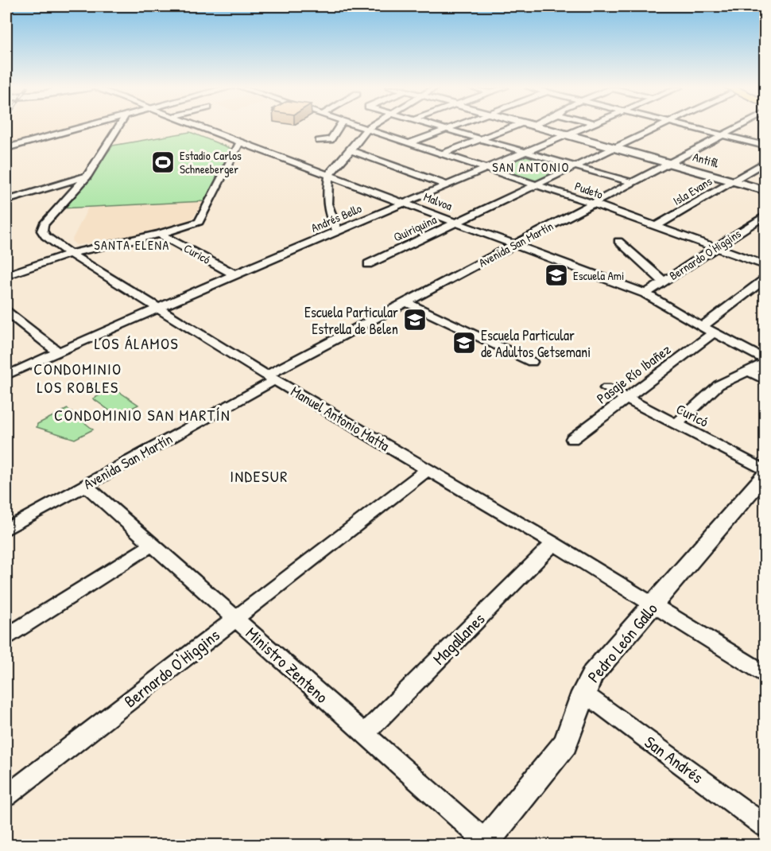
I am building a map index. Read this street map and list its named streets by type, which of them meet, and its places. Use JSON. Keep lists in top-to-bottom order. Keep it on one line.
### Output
{"streets":{"street":["Antifil","Pudeto","Isla Evans","Malvoa","Andrés Bello","Quiriquina","Avenida San Martín","Curicó","Bernardo O'Higgins","Pasaje Río Ibañez","Manuel Antonio Matta","Magallanes","Pedro León Gallo","Ministro Zenteno","San Andrés"]},"crossings":[["Antifil","Isla Evans"],["Antifil","Andrés Bello"],["Antifil","Quiriquina"],["Antifil","Avenida San Martín"],["Pudeto","Isla Evans"],["Pudeto","Andrés Bello"],["Pudeto","Quiriquina"],["Pudeto","Avenida San Martín"],["Pudeto","Bernardo O'Higgins"],["Malvoa","Andrés Bello"],["Malvoa","Quiriquina"],["Malvoa","Avenida San Martín"],["Malvoa","Bernardo O'Higgins"],["Malvoa","Pasaje Río Ibañez"],["Andrés Bello","Curicó"],["Andrés Bello","Manuel Antonio Matta"],["Avenida San Martín","Manuel Antonio Matta"],["Avenida San Martín","Ministro Zenteno"],["Curicó","Pasaje Río Ibañez"],["Bernardo O'Higgins","Manuel Antonio Matta"],["Bernardo O'Higgins","Ministro Zenteno"],["Manuel Antonio Matta","Magallanes"],["Manuel Antonio Matta","Pedro León Gallo"],["Magallanes","Ministro Zenteno"],["Pedro León Gallo","Ministro Zenteno"],["Pedro León Gallo","San Andrés"]],"districts":["SAN ANTONIO","SANTA ELENA","LOS ÁLAMOS","CONDOMINIO LOS ROBLES","CONDOMINIO SAN MARTÍN","INDESUR"],"places":{"sports":["Estadio Carlos Schneeberger"],"school or university":["Escuela Ami","Escuela Particular Estrella de Belen","Escuela Particular de Adultos Getsemani"]}}
